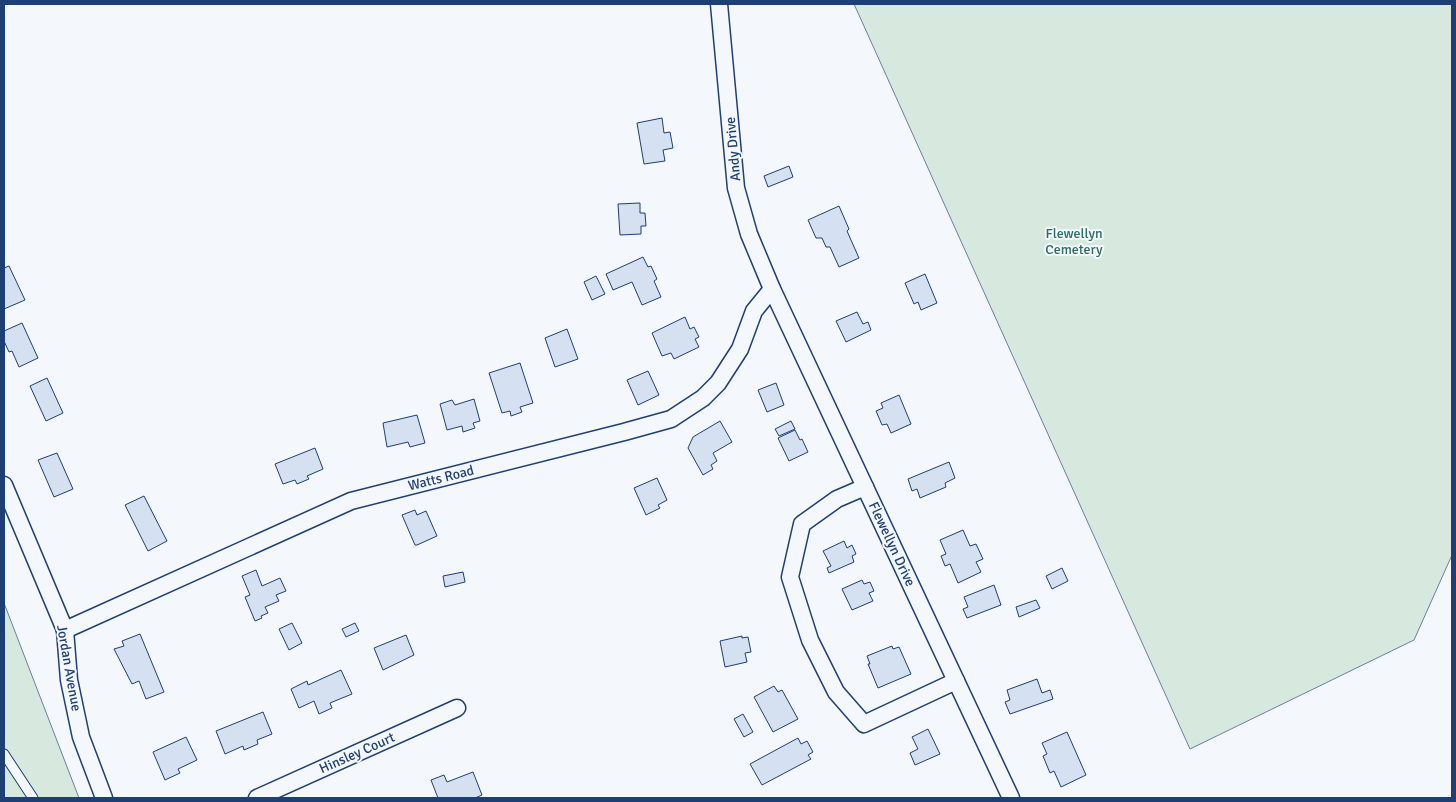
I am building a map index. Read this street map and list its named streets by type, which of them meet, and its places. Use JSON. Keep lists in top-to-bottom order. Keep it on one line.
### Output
{"streets":{"street":["Andy Drive","Watts Road","Flewellyn Drive","Jordan Avenue","Hinsley Court"]},"crossings":[["Andy Drive","Watts Road"],["Andy Drive","Flewellyn Drive"],["Watts Road","Flewellyn Drive"],["Watts Road","Jordan Avenue"]],"parks":["Flewellyn Cemetery"]}
